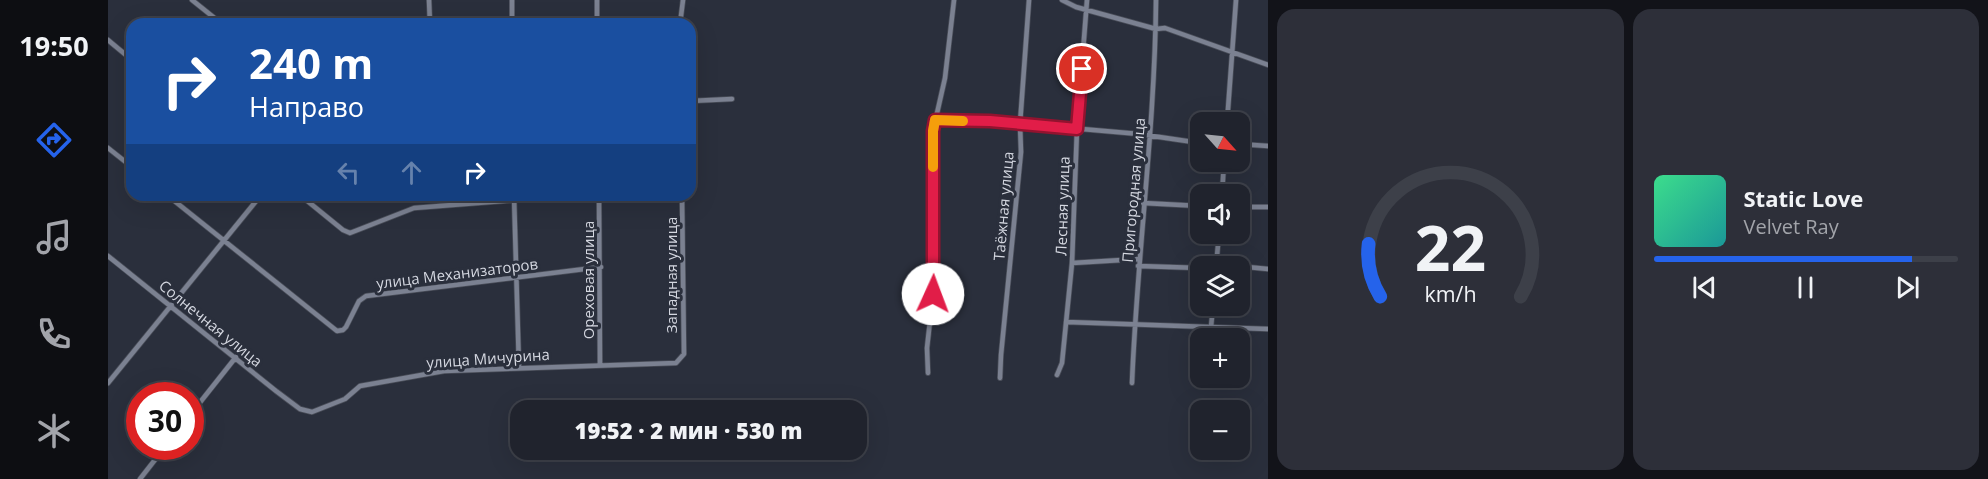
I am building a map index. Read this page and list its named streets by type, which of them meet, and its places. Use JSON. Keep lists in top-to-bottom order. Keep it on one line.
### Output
{"streets":{"street":["Пригородная улица","Таёжная улица","Лесная улица","улица Механизаторов","Западная улица","Ореховая улица","Солнечная улица","улица Мичурина"]},"crossings":[["улица Механизаторов","Ореховая улица"],["Западная улица","улица Мичурина"],["Ореховая улица","улица Мичурина"],["Солнечная улица","улица Мичурина"]],"north":"bottom right","page":{"tabs":"19:50","turn":["240 m","Направо"],"map_buttons":["+","−"],"song":["Static Love","Velvet Ray"],"limit":"30","trip":"19:52 · 2 мин · 530 m","gauge":["22","km/h"]}}
